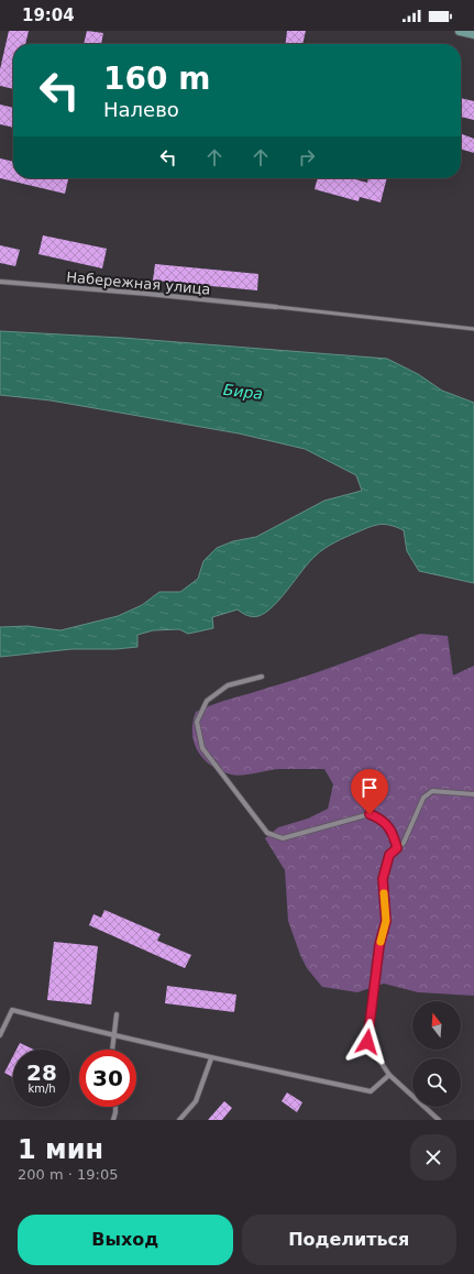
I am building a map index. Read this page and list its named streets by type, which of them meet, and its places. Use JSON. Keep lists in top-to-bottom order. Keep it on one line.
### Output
{"streets":{"street":["Набережная улица"]},"water":["Бира"],"north":"top","page":{"status":"19:04","turn":["160 m","Налево"],"speed":"28 km/h","limit":"30","heading":["1 мин","200 m · 19:05"],"buttons":["Выход","Поделиться"]}}
